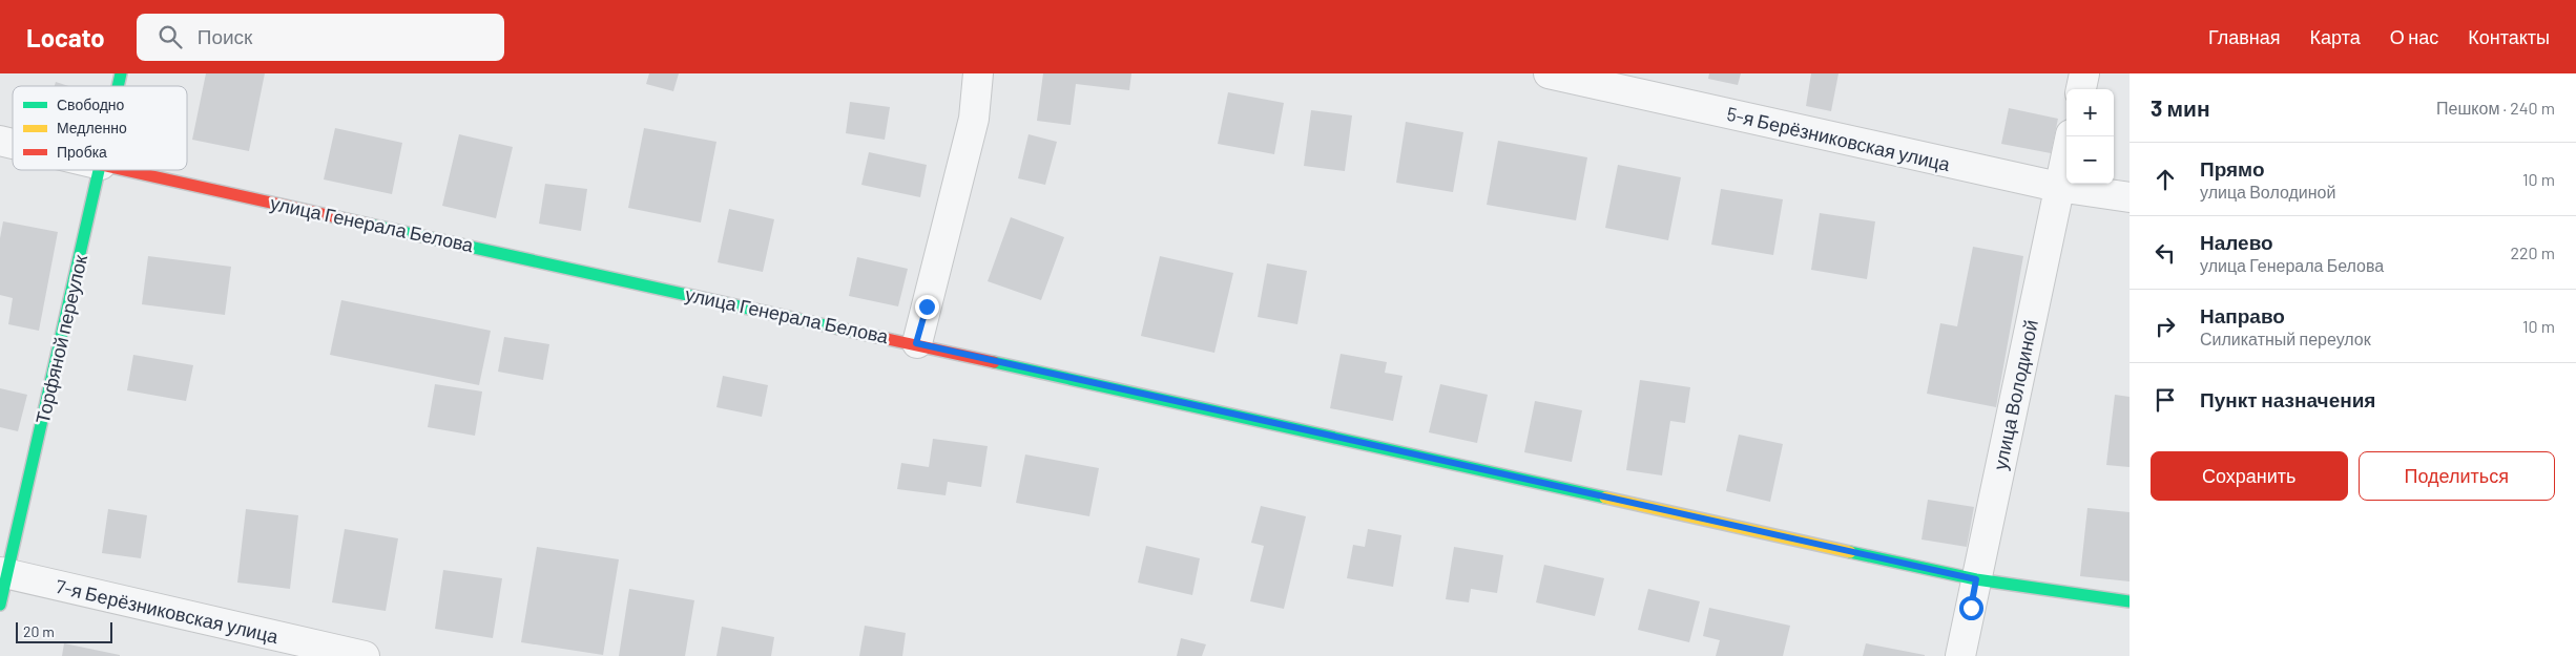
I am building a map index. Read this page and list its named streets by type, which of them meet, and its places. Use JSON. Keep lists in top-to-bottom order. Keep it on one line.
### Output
{"streets":{"main road":["улица Генерала Белова","Торфяной переулок"],"street":["5-я Берёзниковская улица","улица Володиной","7-я Берёзниковская улица"]},"crossings":[["5-я Берёзниковская улица","улица Володиной"],["улица Генерала Белова","улица Володиной"],["Торфяной переулок","7-я Берёзниковская улица"]],"legend":["Свободно","Медленно","Пробка"],"scale_bar":"20 m","page":{"header":"Locato","search":"Поиск","nav":["Главная","Карта","О нас","Контакты"],"heading":["3 мин","Пешком · 240 m"],"map_buttons":["+","−"],"list":[["Прямо","улица Володиной","10 m"],["Налево","улица Генерала Белова","220 m"],["Направо","Силикатный переулок","10 m"],"Пункт назначения"],"buttons":["Сохранить","Поделиться"],"scale":"20 m"}}
